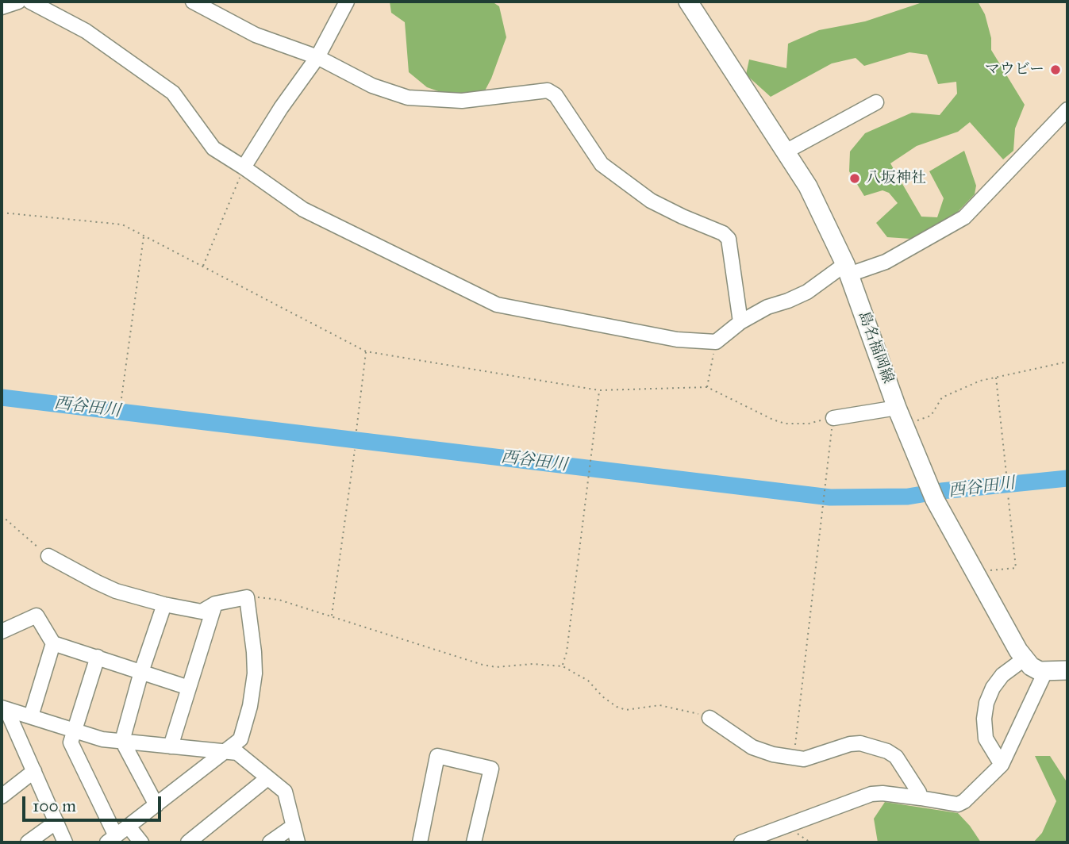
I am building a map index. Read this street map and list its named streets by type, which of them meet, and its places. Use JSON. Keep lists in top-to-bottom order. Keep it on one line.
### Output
{"streets":{"main road":["島名福岡線"]},"water":["西谷田川"],"places":["マウビー","八坂神社"],"scale_bar":"100 m"}
